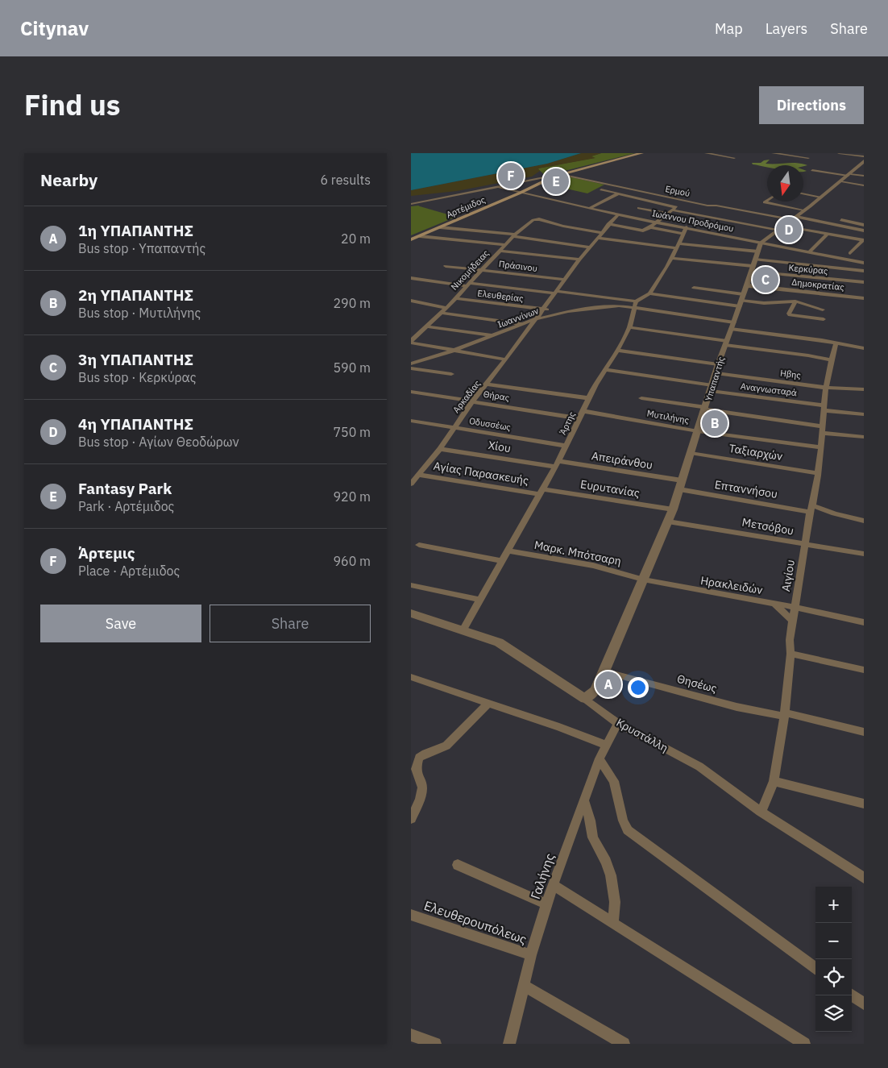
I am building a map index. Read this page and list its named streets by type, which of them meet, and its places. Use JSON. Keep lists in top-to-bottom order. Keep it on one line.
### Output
{"streets":{"main road":["Αρτέμιδος"],"street":["Ερμού","Ιωάννου Προδρόμου","Πράσινου","Κερκύρας","Νικομήδειας","Δημοκρατίας","Ελευθερίας","Ιωαννίνων","Ηβης","Υπαπαντής","Αναγνωσταρά","Θήρας","Αρκαδίας","Μυτιλήνης","Άρτης","Οδυσσέως","Χίου","Ταξιαρχών","Απειράνθου","Αγίας Παρασκευής","Ευρυτανίας","Επταννήσου","Μετσόβου","Μαρκ. Μπότσαρη","Αιγίου","Ηρακλειδών","Θησέως","Κρυστάλλη","Γαλήνης","Ελευθερουπόλεως"]},"crossings":[["Ερμού","Αρτέμιδος"],["Αρτέμιδος","Ιωάννου Προδρόμου"],["Ιωάννου Προδρόμου","Υπαπαντής"],["Πράσινου","Νικομήδειας"],["Κερκύρας","Υπαπαντής"],["Νικομήδειας","Ελευθερίας"],["Δημοκρατίας","Υπαπαντής"],["Ελευθερίας","Ιωαννίνων"],["Ελευθερίας","Αρκαδίας"],["Ιωαννίνων","Αρκαδίας"],["Ιωαννίνων","Άρτης"],["Ηβης","Υπαπαντής"],["Ηβης","Άρτης"],["Ηβης","Αιγίου"],["Υπαπαντής","Αναγνωσταρά"],["Υπαπαντής","Μυτιλήνης"],["Υπαπαντής","Ταξιαρχών"],["Υπαπαντής","Απειράνθου"],["Υπαπαντής","Ευρυτανίας"],["Υπαπαντής","Επταννήσου"],["Υπαπαντής","Μετσόβου"],["Υπαπαντής","Μαρκ. Μπότσαρη"],["Υπαπαντής","Ηρακλειδών"],["Υπαπαντής","Θησέως"],["Υπαπαντής","Κρυστάλλη"],["Αναγνωσταρά","Άρτης"],["Αναγνωσταρά","Αιγίου"],["Θήρας","Αρκαδίας"],["Θήρας","Άρτης"],["Αρκαδίας","Οδυσσέως"],["Αρκαδίας","Χίου"],["Αρκαδίας","Αγίας Παρασκευής"],["Μυτιλήνης","Άρτης"],["Μυτιλήνης","Αιγίου"],["Άρτης","Οδυσσέως"],["Άρτης","Χίου"],["Άρτης","Απειράνθου"],["Άρτης","Αγίας Παρασκευής"],["Άρτης","Ευρυτανίας"],["Άρτης","Μαρκ. Μπότσαρη"],["Άρτης","Κρυστάλλη"],["Χίου","Απειράνθου"],["Ταξιαρχών","Αιγίου"],["Αγίας Παρασκευής","Ευρυτανίας"],["Επταννήσου","Αιγίου"],["Μετσόβου","Αιγίου"],["Μαρκ. Μπότσαρη","Ηρακλειδών"],["Αιγίου","Ηρακλειδών"],["Αιγίου","Θησέως"],["Αιγίου","Κρυστάλλη"],["Κρυστάλλη","Γαλήνης"],["Γαλήνης","Ελευθερουπόλεως"]],"north":"bottom","page":{"header":"Citynav","nav":["Map","Layers","Share"],"title":"Find us","buttons":["Directions",["Save","Share"]],"heading":["Nearby","6 results"],"pins":["F","E","D","C","B","A"],"list":[{"mark":"A","name":"1η ΥΠΑΠΑΝΤΗΣ","note":"Bus stop · Υπαπαντής","value":"20 m"},{"mark":"B","name":"2η ΥΠΑΠΑΝΤΗΣ","note":"Bus stop · Μυτιλήνης","value":"290 m"},{"mark":"C","name":"3η ΥΠΑΠΑΝΤΗΣ","note":"Bus stop · Κερκύρας","value":"590 m"},{"mark":"D","name":"4η ΥΠΑΠΑΝΤΗΣ","note":"Bus stop · Αγίων Θεοδώρων","value":"750 m"},{"mark":"E","name":"Fantasy Park","note":"Park · Αρτέμιδος","value":"920 m"},{"mark":"F","name":"Άρτεμις","note":"Place · Αρτέμιδος","value":"960 m"}],"map_buttons":["+","−"]}}
